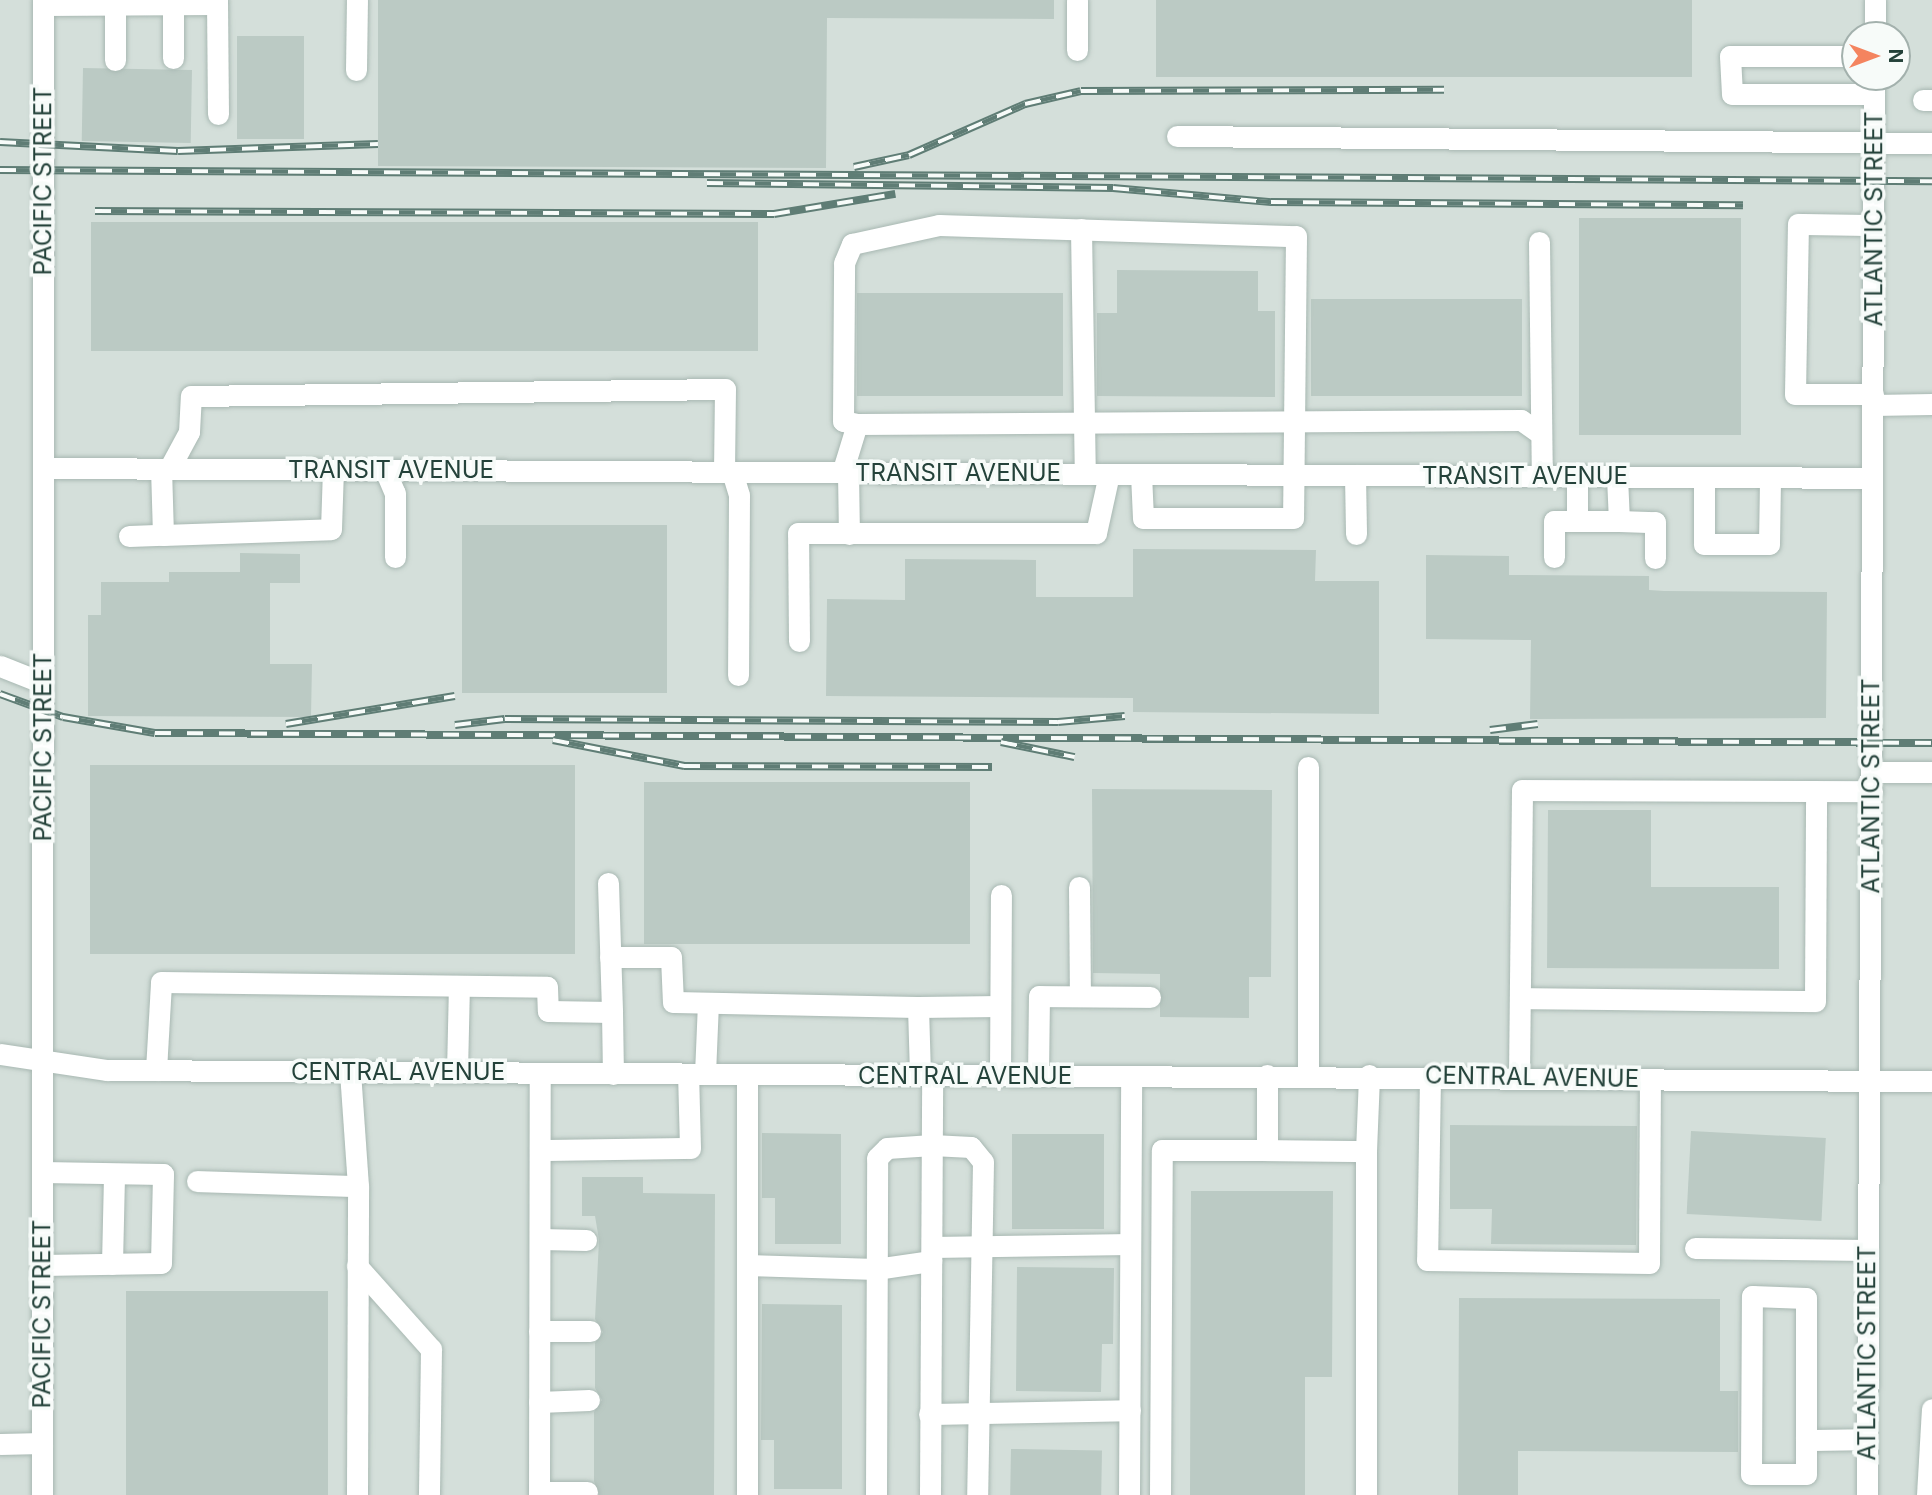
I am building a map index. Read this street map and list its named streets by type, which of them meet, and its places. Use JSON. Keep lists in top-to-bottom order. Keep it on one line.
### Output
{"streets":{"street":["PACIFIC STREET","ATLANTIC STREET","TRANSIT AVENUE","CENTRAL AVENUE"]},"crossings":[["PACIFIC STREET","TRANSIT AVENUE"],["PACIFIC STREET","CENTRAL AVENUE"],["ATLANTIC STREET","TRANSIT AVENUE"],["ATLANTIC STREET","CENTRAL AVENUE"]],"north":"right"}
